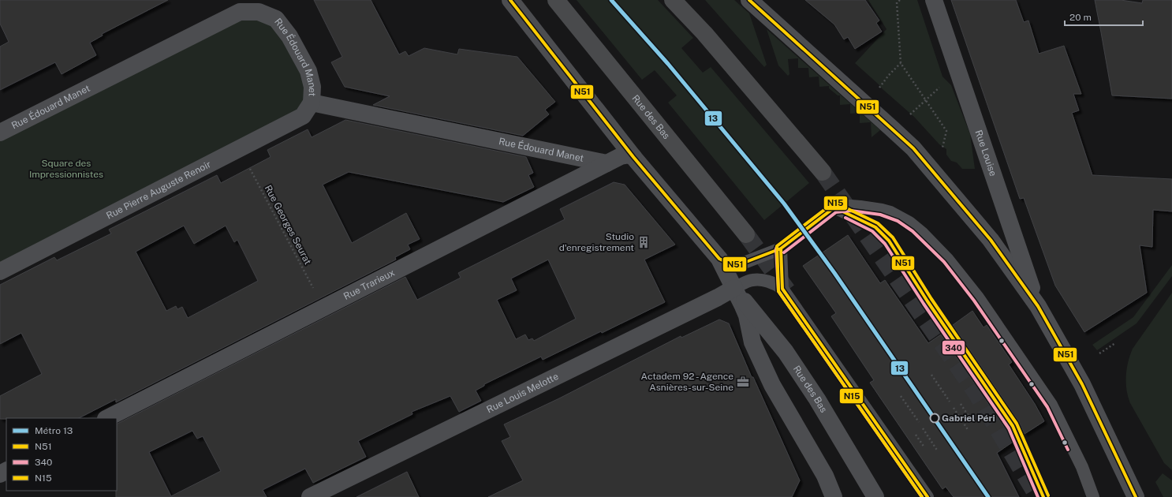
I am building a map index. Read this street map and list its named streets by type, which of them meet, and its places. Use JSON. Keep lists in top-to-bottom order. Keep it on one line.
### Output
{"streets":{"main road":["Rue des Bas"],"street":["Rue Édouard Manet","Rue Louise","Rue Pierre Auguste Renoir","Rue Trarieux","Rue Louis Melotte"],"path":["Rue Georges Seurat"]},"crossings":[["Rue Édouard Manet","Rue Pierre Auguste Renoir"],["Rue Édouard Manet","Rue Trarieux"],["Rue des Bas","Rue Trarieux"],["Rue des Bas","Rue Louis Melotte"],["Rue Pierre Auguste Renoir","Rue Georges Seurat"],["Rue Georges Seurat","Rue Trarieux"]],"parks":["Square des Impressionnistes"],"places":{"building":["Studio d'enregistrement"],"office":["Actadem 92 - Agence Asnières-sur-Seine"],"other":["Gabriel Péri"]},"lines":["metro line 13","transit line N51","transit line N15","transit line 340"],"legend":["Métro 13","N51","340","N15"],"scale_bar":"20 m"}
